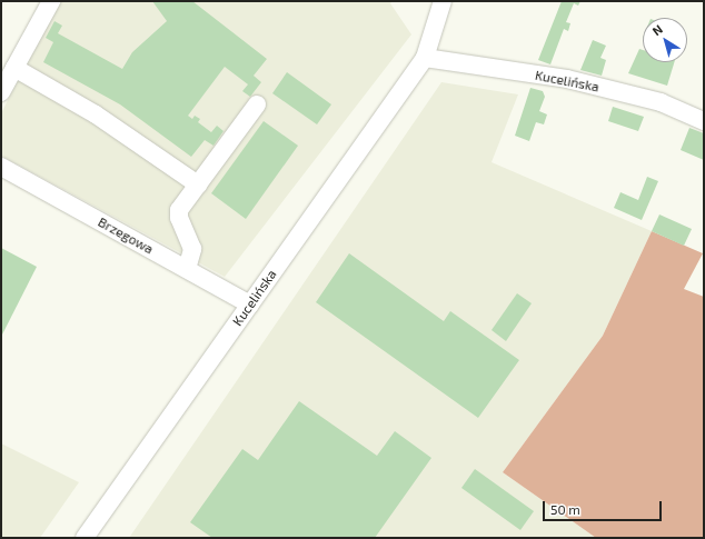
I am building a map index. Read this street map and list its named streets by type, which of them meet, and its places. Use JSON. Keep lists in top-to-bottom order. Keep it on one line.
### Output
{"streets":{"street":["Kucelińska","Brzegowa"]},"crossings":[["Kucelińska","Brzegowa"]],"scale_bar":"50 m","north":"top left"}
